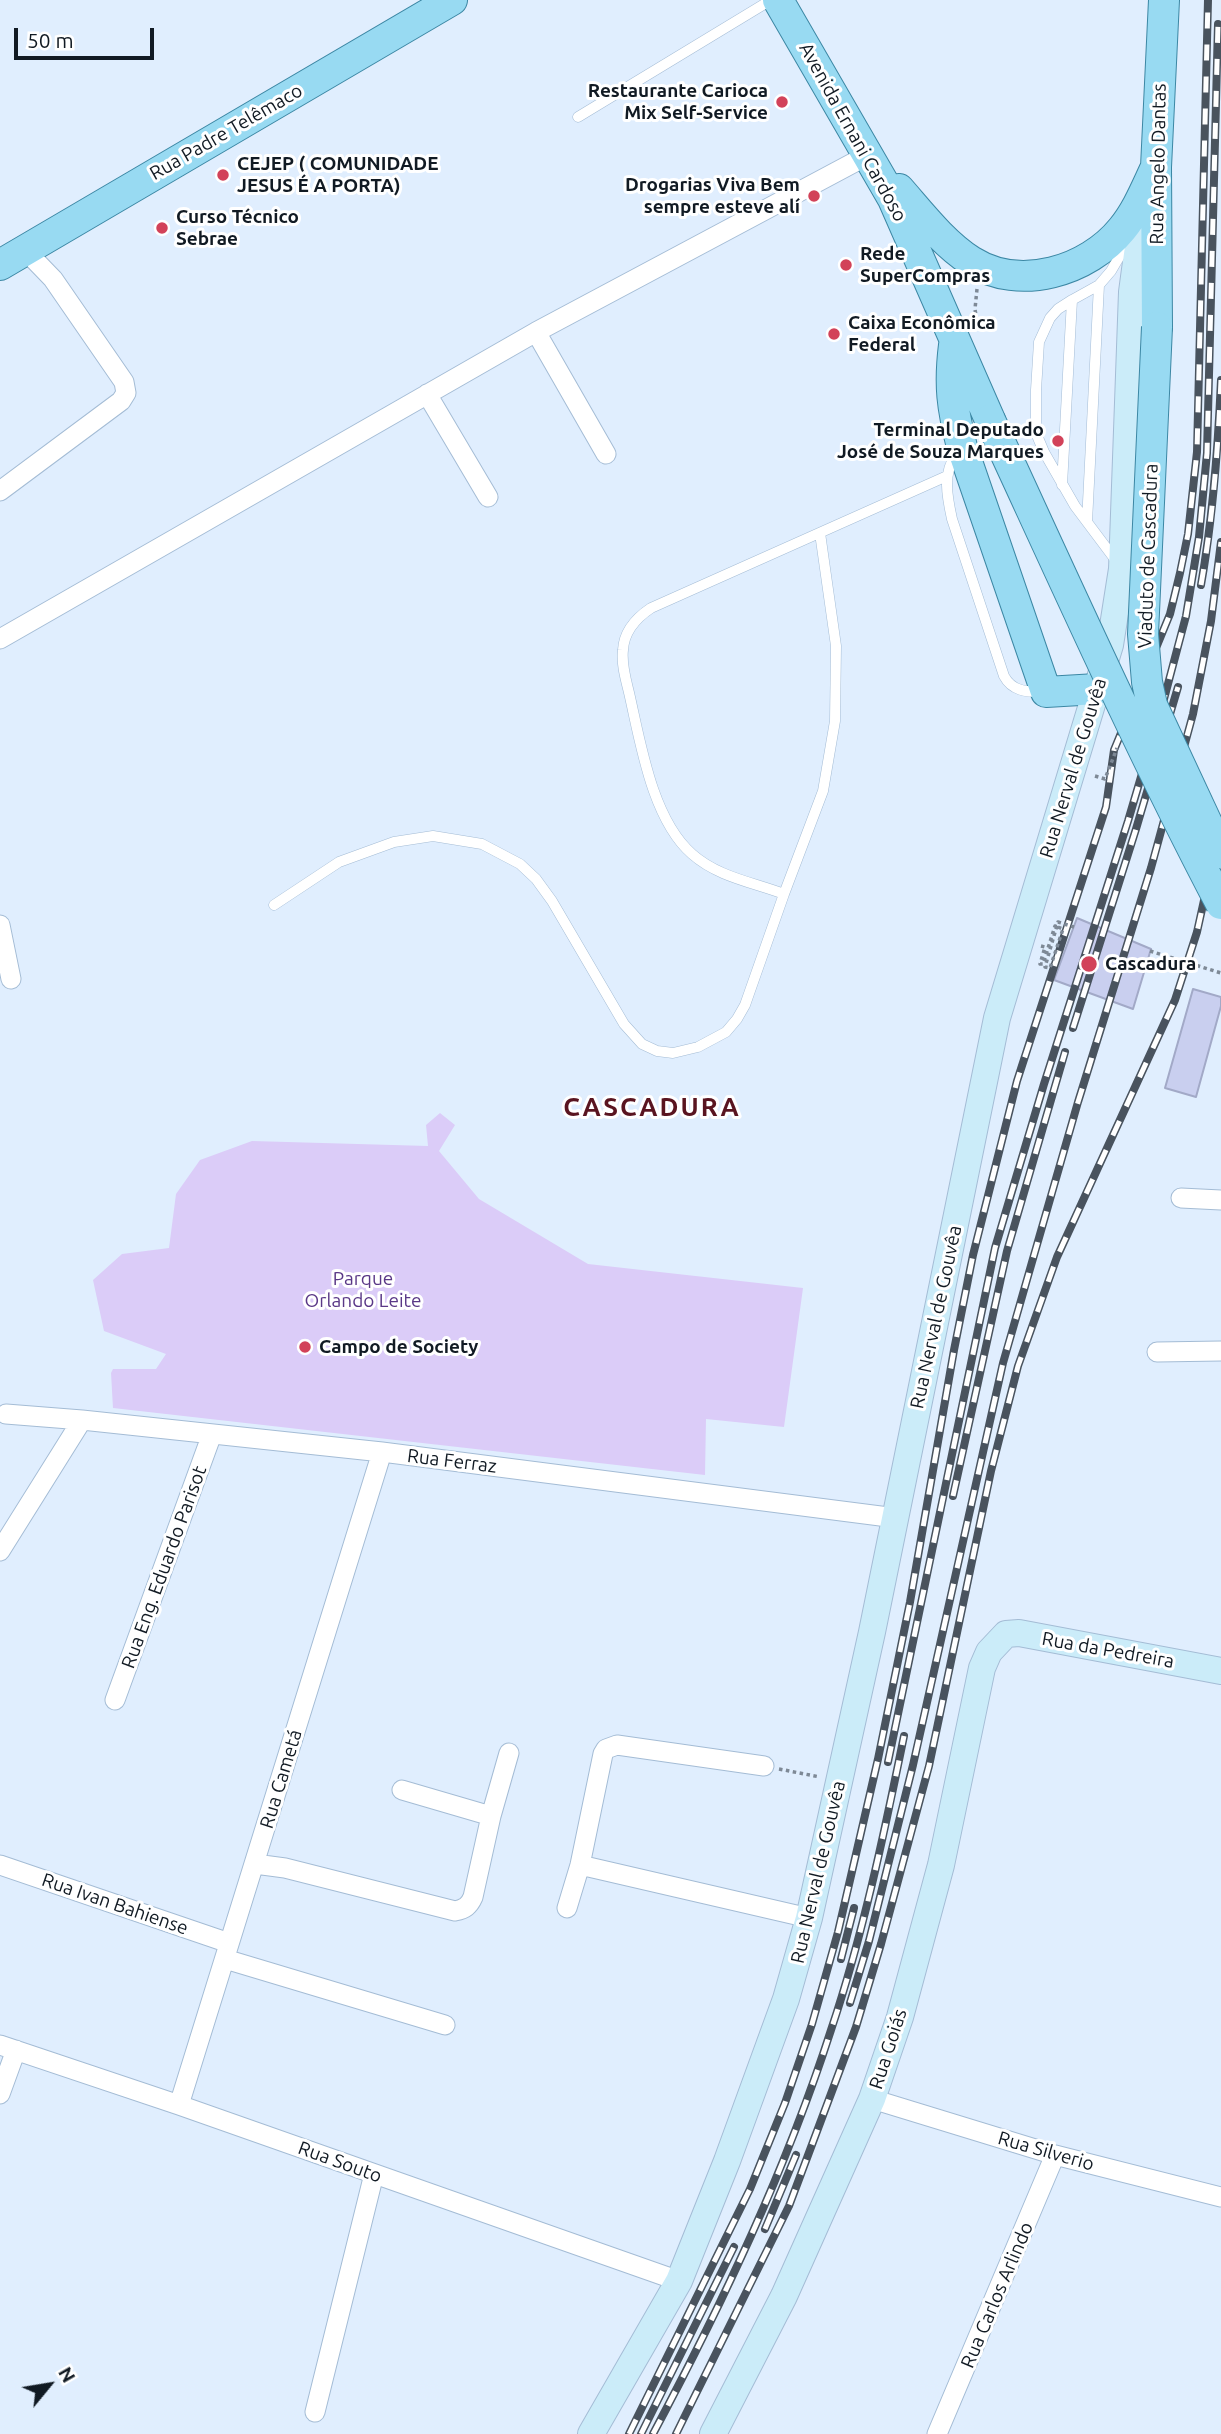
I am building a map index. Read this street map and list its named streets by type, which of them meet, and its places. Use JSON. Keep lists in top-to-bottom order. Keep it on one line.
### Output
{"streets":{"main road":["Rua Padre Telêmaco","Avenida Ernani Cardoso","Rua Angelo Dantas","Viaduto de Cascadura","Rua Nerval de Gouvêa","Rua da Pedreira","Rua Goiás"],"street":["Rua Ferraz","Rua Eng. Eduardo Parisot","Rua Cametá","Rua Ivan Bahiense","Rua Silverio","Rua Souto","Rua Carlos Arlindo"]},"crossings":[["Rua Angelo Dantas","Viaduto de Cascadura"],["Rua Angelo Dantas","Rua Nerval de Gouvêa"],["Rua Nerval de Gouvêa","Rua Ferraz"],["Rua Nerval de Gouvêa","Rua Souto"],["Rua Ferraz","Rua Eng. Eduardo Parisot"],["Rua Ferraz","Rua Cametá"],["Rua da Pedreira","Rua Goiás"],["Rua Cametá","Rua Ivan Bahiense"],["Rua Cametá","Rua Souto"],["Rua Goiás","Rua Silverio"],["Rua Silverio","Rua Carlos Arlindo"]],"districts":["CASCADURA"],"parks":["Parque Orlando Leite"],"places":["Restaurante Carioca Mix Self-Service","CEJEP ( COMUNIDADE JESUS É A PORTA)","Drogarias Viva Bem sempre esteve alí","Curso Técnico Sebrae","Rede SuperCompras","Caixa Econômica Federal","Terminal Deputado José de Souza Marques","Cascadura","Campo de Society"],"scale_bar":"50 m","north":"top right"}
